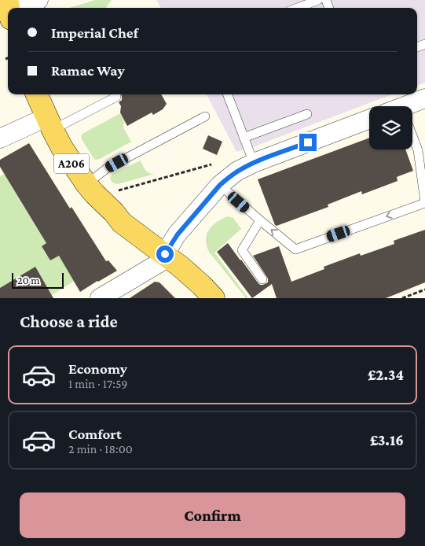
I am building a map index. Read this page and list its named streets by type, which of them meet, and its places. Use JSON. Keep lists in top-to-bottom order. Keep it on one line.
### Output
{"streets":{"main road":["A206"]},"scale_bar":"20 m","page":{"banner":["Imperial Chef","Ramac Way"],"scale":"20 m","heading":"Choose a ride","list":[{"name":"Economy","note":"1 min · 17:59","value":"£2.34"},{"name":"Comfort","note":"2 min · 18:00","value":"£3.16"}],"buttons":"Confirm"}}
